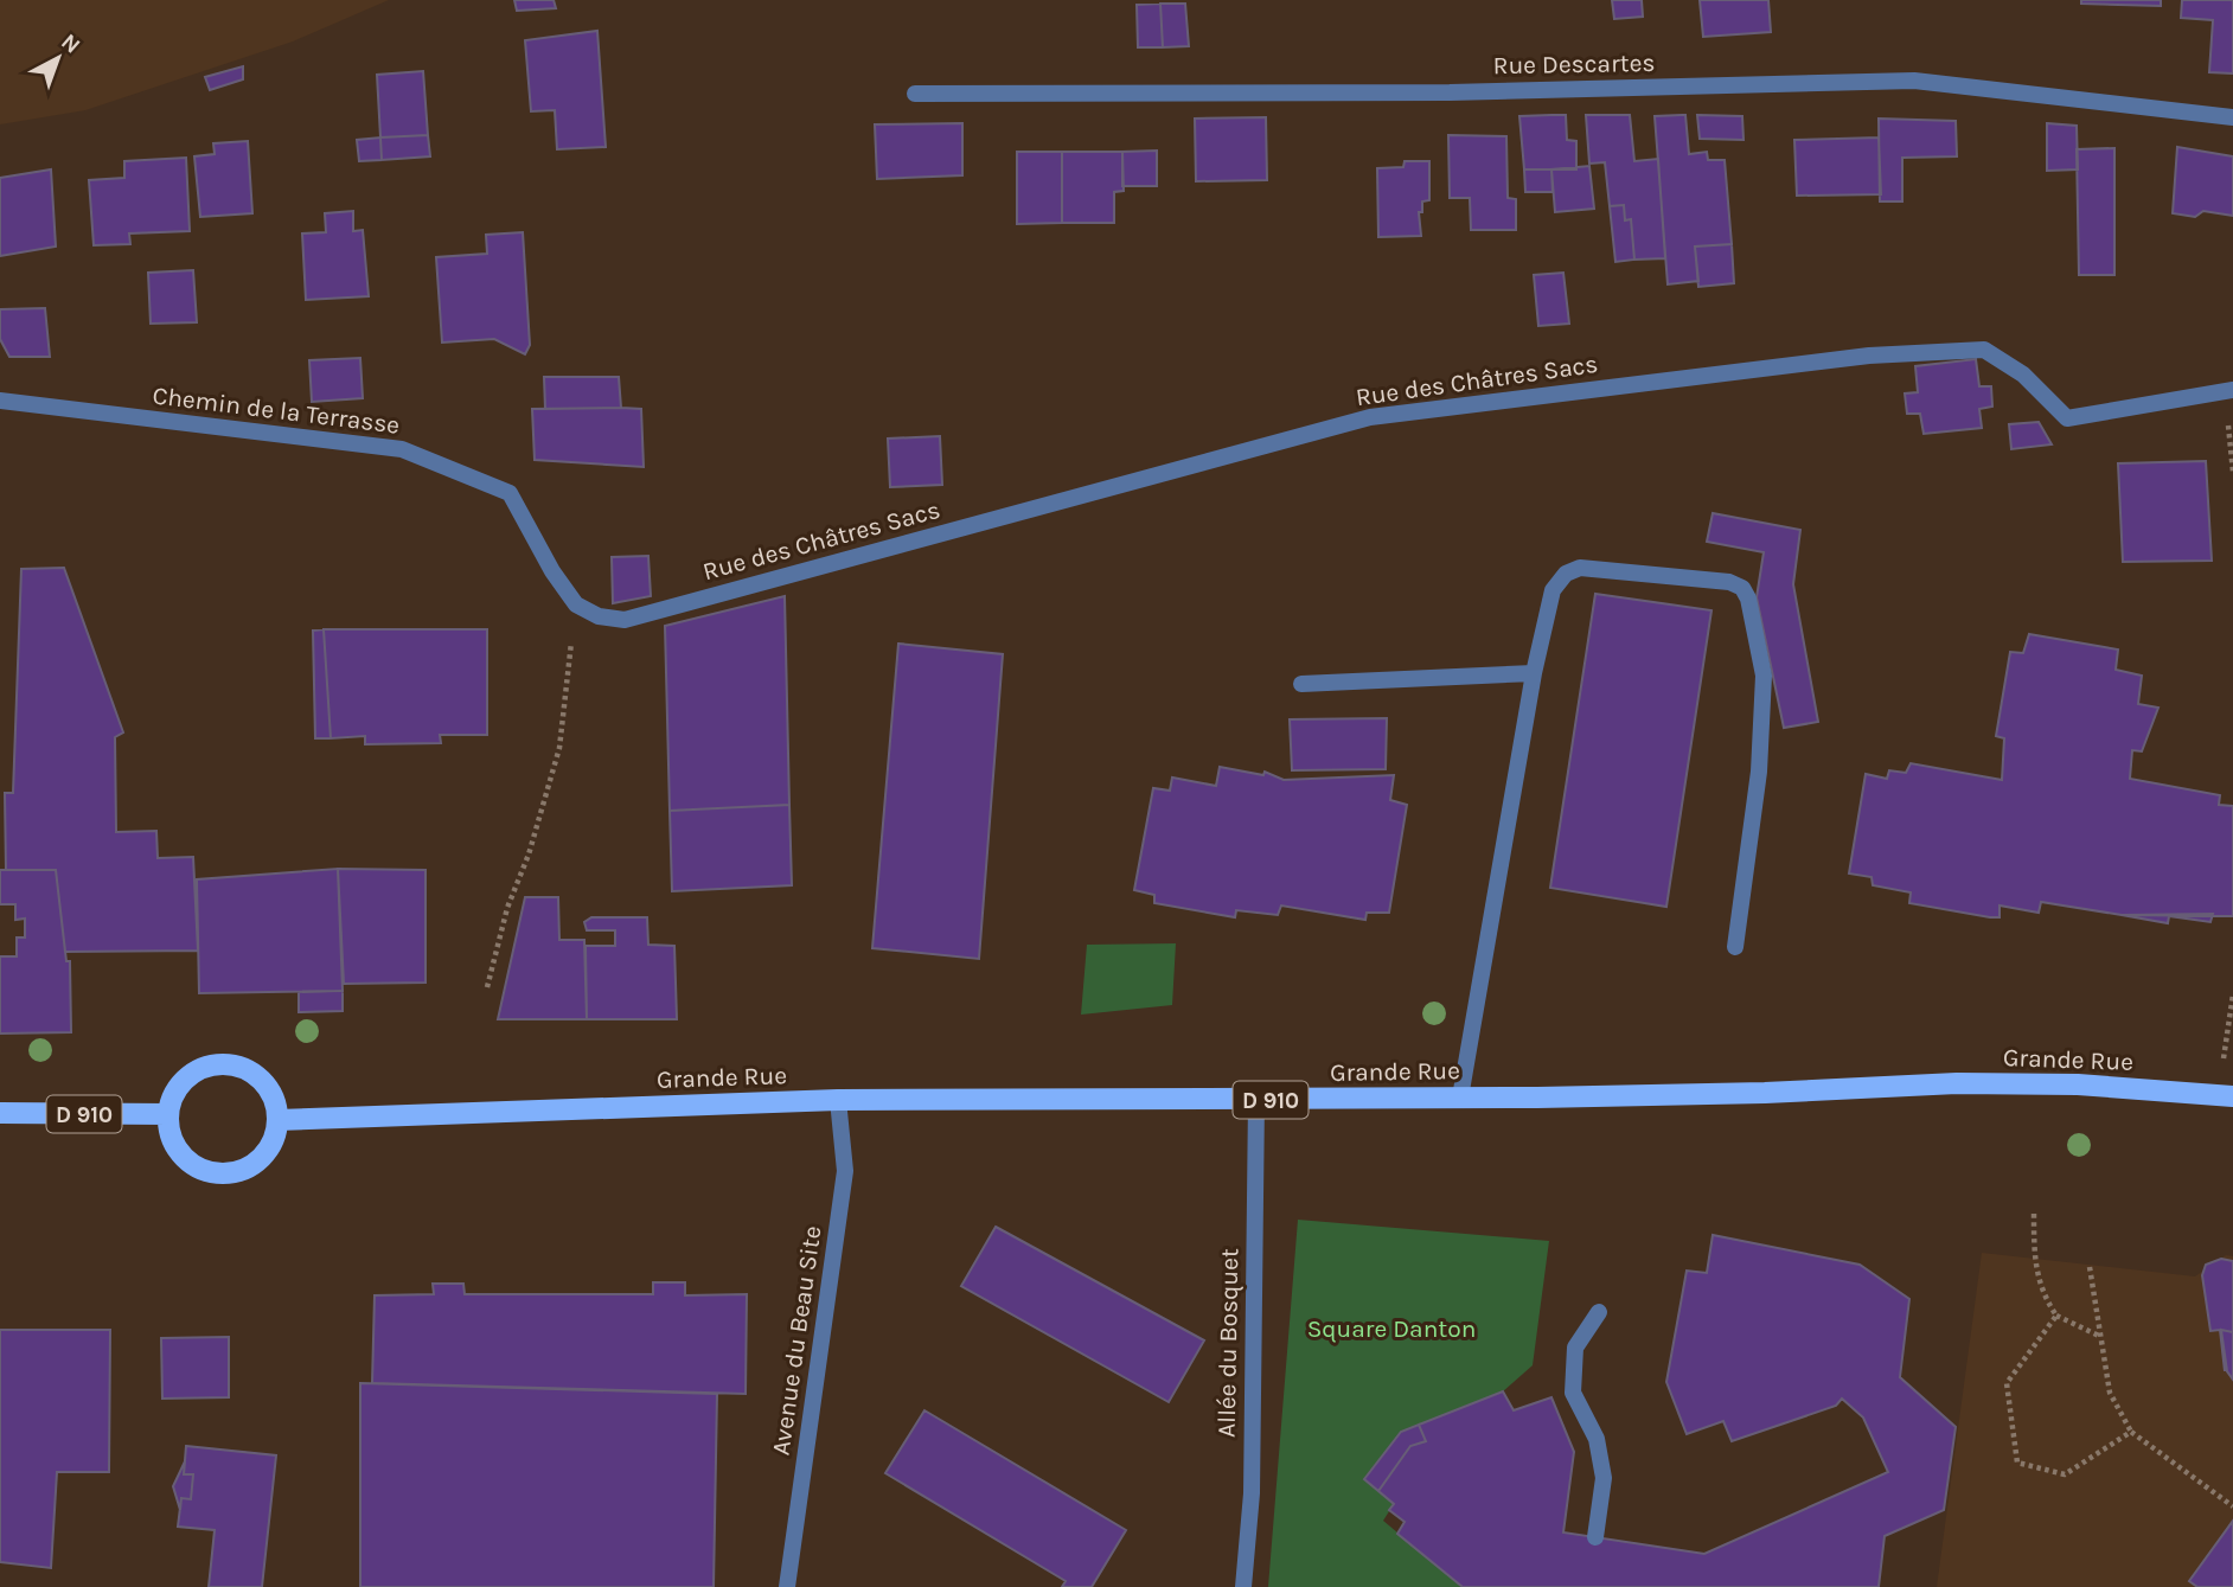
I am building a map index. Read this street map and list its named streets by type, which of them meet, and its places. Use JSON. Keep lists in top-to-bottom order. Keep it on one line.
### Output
{"streets":{"main road":["Grande Rue","D 910"],"street":["Rue Descartes","Rue des Châtres Sacs","Chemin de la Terrasse","Avenue du Beau Site","Allée du Bosquet"]},"crossings":[["Rue des Châtres Sacs","Chemin de la Terrasse"],["Grande Rue","D 910"],["Grande Rue","Avenue du Beau Site"],["Grande Rue","Allée du Bosquet"]],"parks":["Square Danton"],"north":"top right"}
